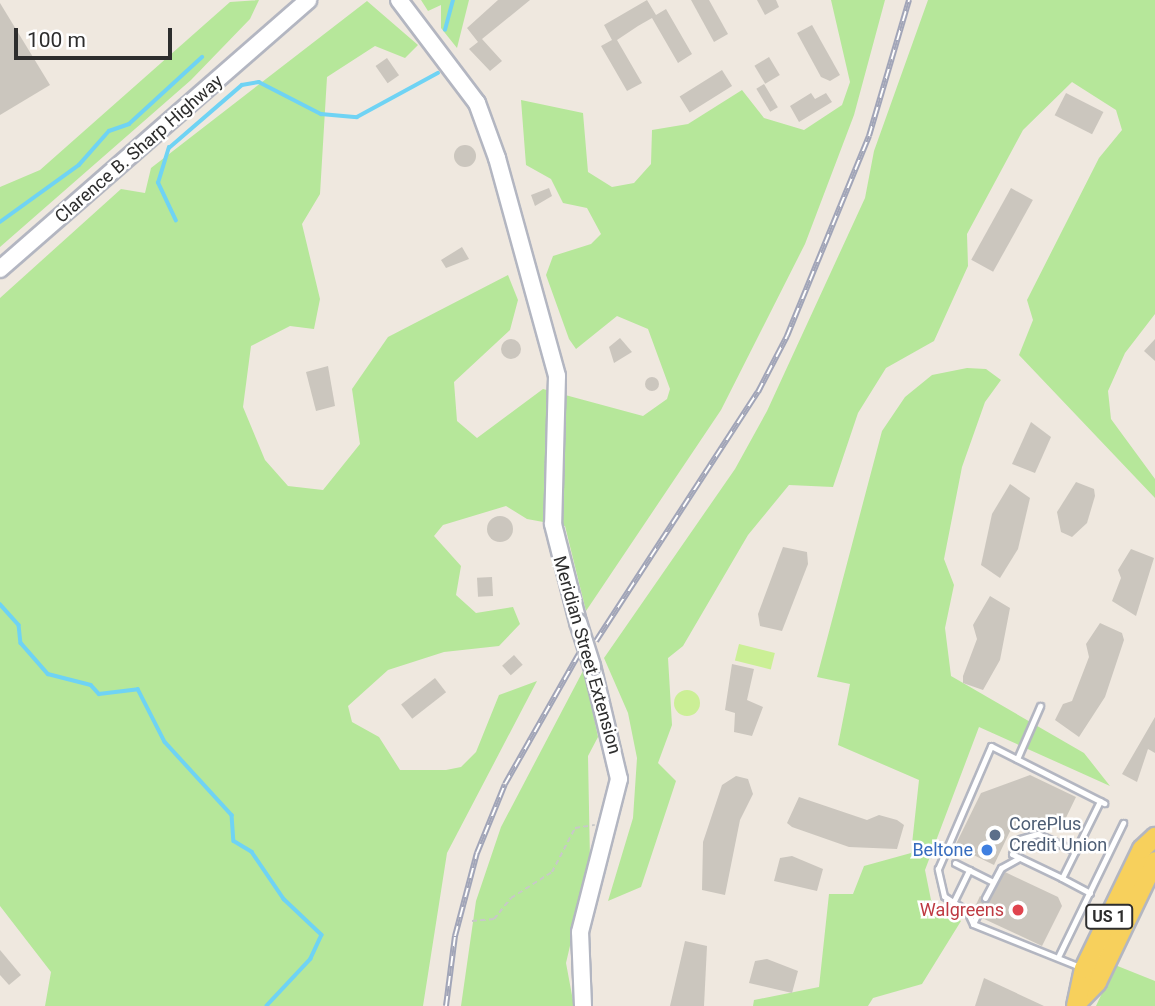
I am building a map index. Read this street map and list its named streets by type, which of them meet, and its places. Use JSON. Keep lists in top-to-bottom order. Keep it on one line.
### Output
{"streets":{"main road":["US 1"],"street":["Clarence B. Sharp Highway","Meridian Street Extension"]},"places":["CorePlus Credit Union","Beltone","Walgreens"],"scale_bar":"100 m"}
